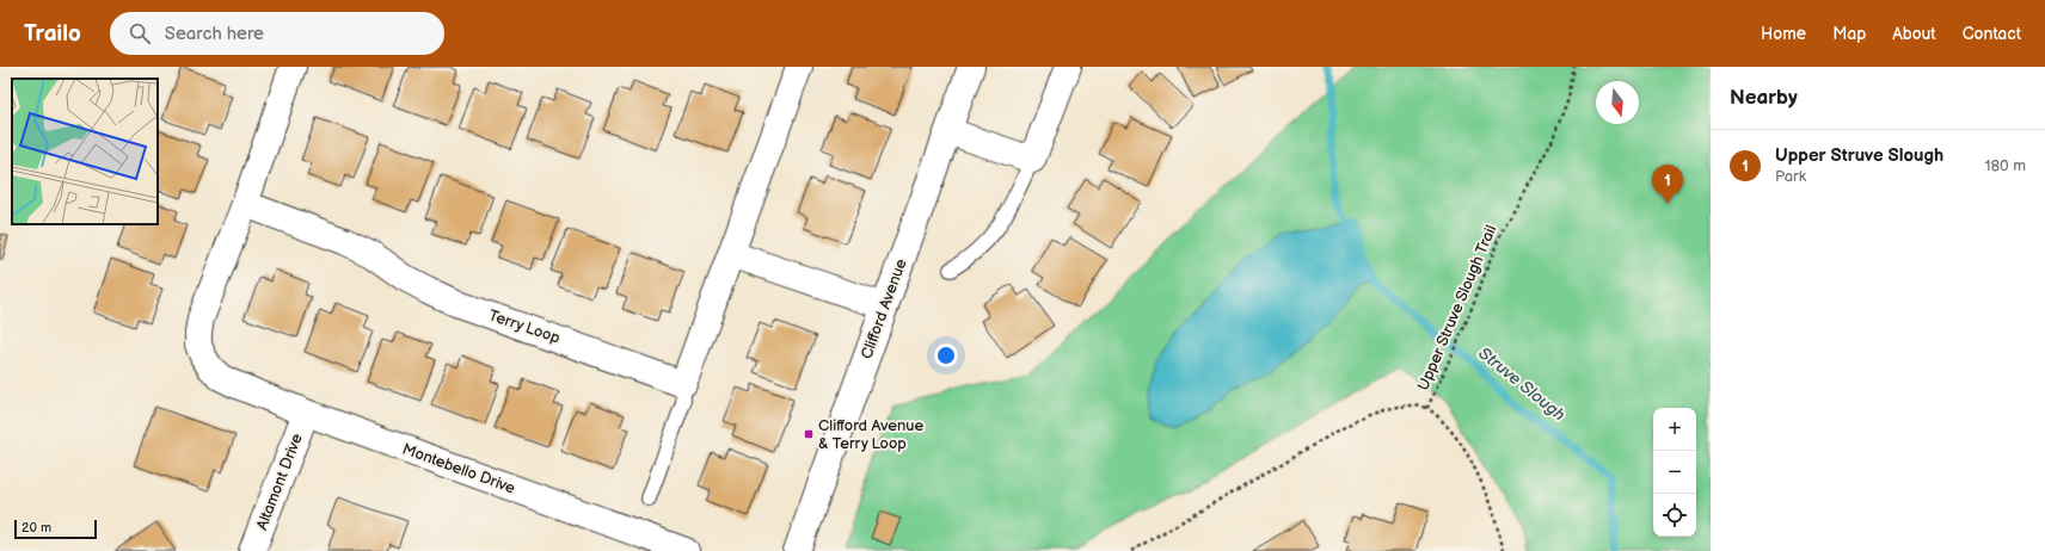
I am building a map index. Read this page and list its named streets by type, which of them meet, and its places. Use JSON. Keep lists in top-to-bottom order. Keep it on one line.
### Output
{"streets":{"street":["Clifford Avenue","Terry Loop","Montebello Drive","Altamont Drive"],"path":["Upper Struve Slough Trail"]},"crossings":[["Terry Loop","Montebello Drive"],["Montebello Drive","Altamont Drive"]],"water":["Struve Slough"],"places":{"transit":["Clifford Avenue & Terry Loop"]},"scale_bar":"20 m","north":"bottom","page":{"header":"Trailo","search":"Search here","nav":["Home","Map","About","Contact"],"heading":"Nearby","list":[{"mark":"1","name":"Upper Struve Slough","note":"Park","value":"180 m"}],"pins":"1","map_buttons":["+","−"],"scale":"20 m"}}
